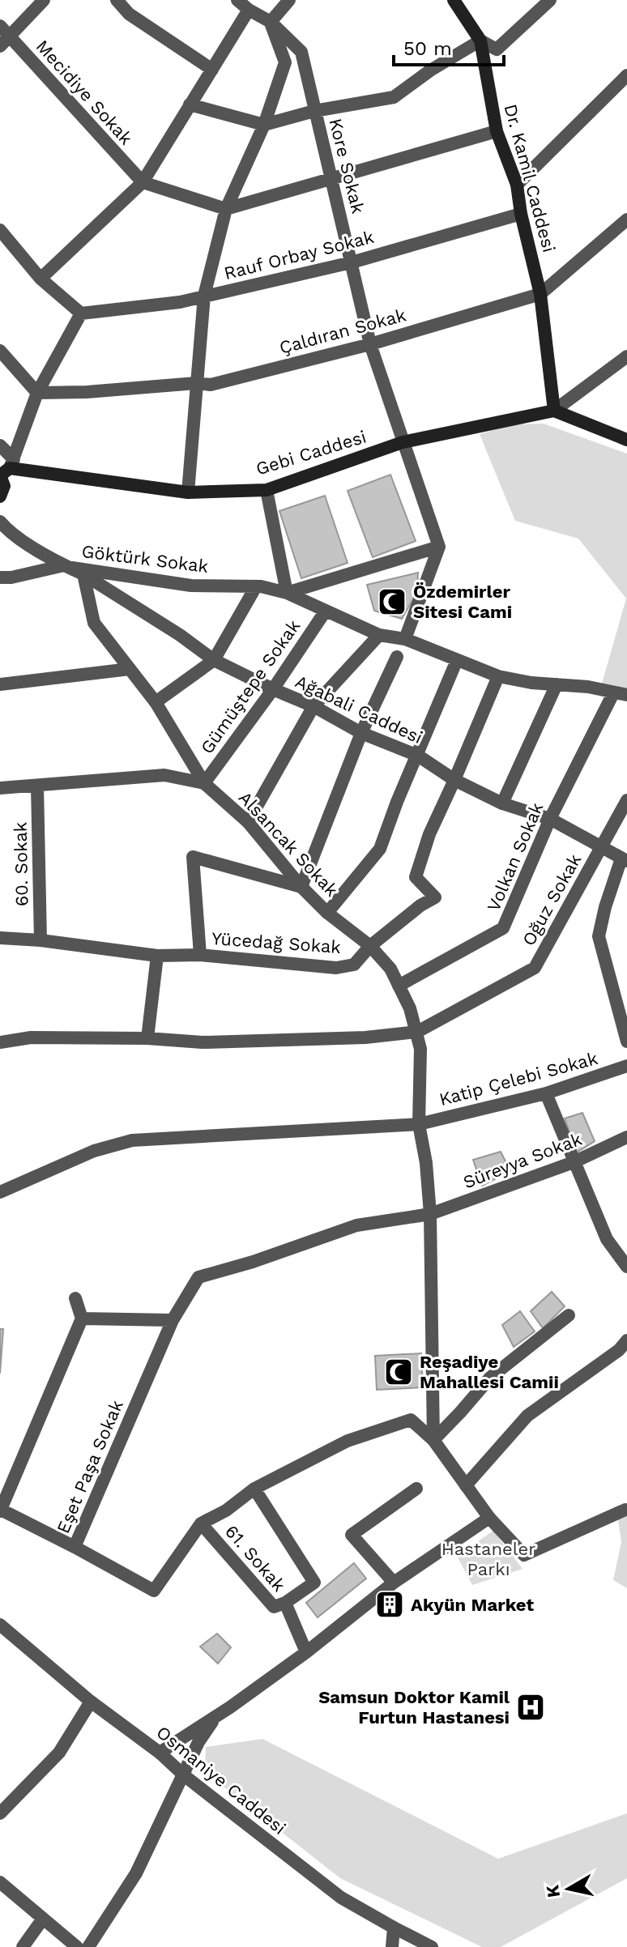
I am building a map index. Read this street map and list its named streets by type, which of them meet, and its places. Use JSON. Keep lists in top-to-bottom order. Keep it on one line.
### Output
{"streets":{"main road":["Dr. Kamil Caddesi","Gebi Caddesi"],"street":["Mecidiye Sokak","Kore Sokak","Rauf Orbay Sokak","Çaldıran Sokak","Göktürk Sokak","Gümüştepe Sokak","Ağabali Caddesi","Alsancak Sokak","Volkan Sokak","60. Sokak","Oğuz Sokak","Yücedağ Sokak","Katip Çelebi Sokak","Süreyya Sokak","Eşet Paşa Sokak","61. Sokak","Osmaniye Caddesi"]},"crossings":[["Kore Sokak","Rauf Orbay Sokak"],["Kore Sokak","Çaldıran Sokak"],["Kore Sokak","Gebi Caddesi"],["Dr. Kamil Caddesi","Rauf Orbay Sokak"],["Dr. Kamil Caddesi","Çaldıran Sokak"],["Dr. Kamil Caddesi","Gebi Caddesi"],["Göktürk Sokak","Gümüştepe Sokak"],["Göktürk Sokak","Volkan Sokak"],["Göktürk Sokak","Yücedağ Sokak"],["Gümüştepe Sokak","Ağabali Caddesi"],["Gümüştepe Sokak","Alsancak Sokak"],["Ağabali Caddesi","Alsancak Sokak"],["Ağabali Caddesi","Volkan Sokak"],["Ağabali Caddesi","Oğuz Sokak"],["Ağabali Caddesi","Yücedağ Sokak"],["Alsancak Sokak","Volkan Sokak"],["Alsancak Sokak","Oğuz Sokak"],["Alsancak Sokak","Yücedağ Sokak"],["Alsancak Sokak","Katip Çelebi Sokak"],["Alsancak Sokak","Süreyya Sokak"],["Alsancak Sokak","Eşet Paşa Sokak"],["60. Sokak","Yücedağ Sokak"],["Süreyya Sokak","Eşet Paşa Sokak"],["Eşet Paşa Sokak","61. Sokak"]],"parks":["Hastaneler Parkı"],"places":{"mosque":["Özdemirler Sitesi Cami","Reşadiye Mahallesi Camii"],"building":["Akyün Market"],"hospital":["Samsun Doktor Kamil Furtun Hastanesi"]},"scale_bar":"50 m","north":"left"}
